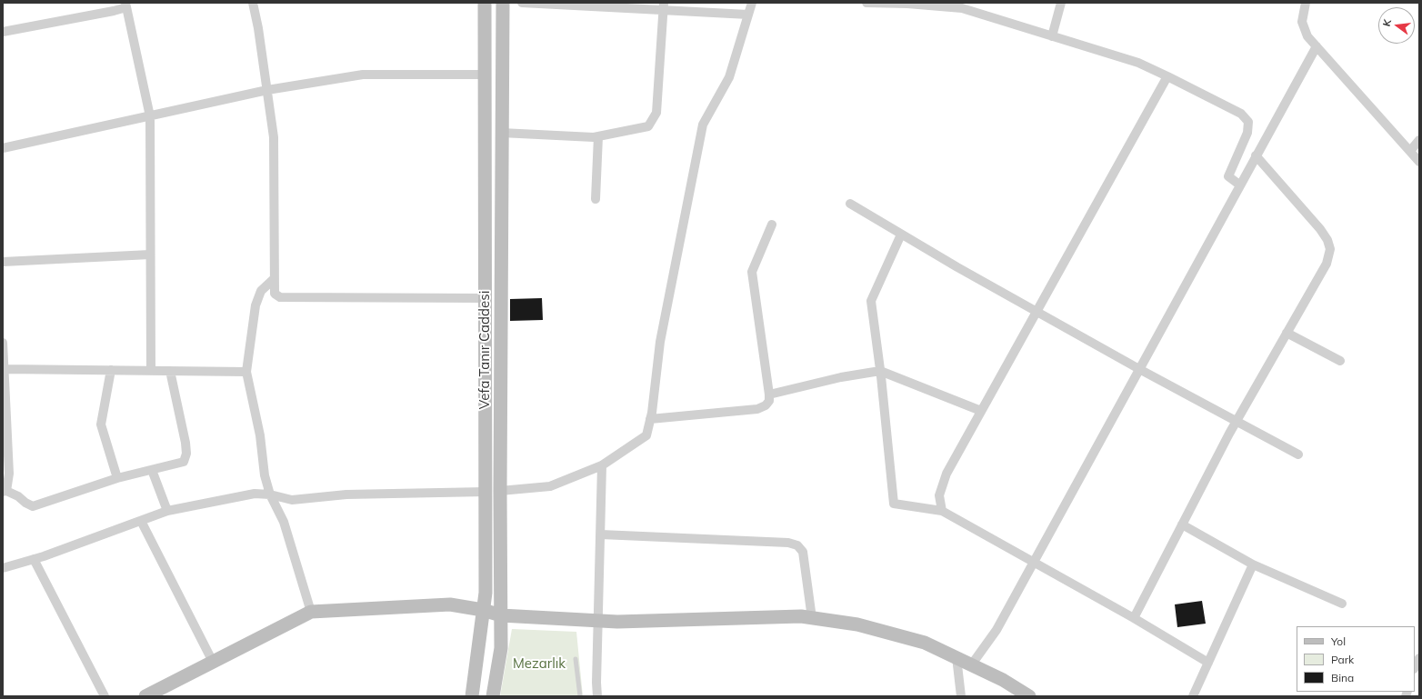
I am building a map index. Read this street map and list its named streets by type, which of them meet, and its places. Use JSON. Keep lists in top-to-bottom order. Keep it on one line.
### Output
{"streets":{"main road":["Vefa Tanır Caddesi"]},"parks":["Mezarlık"],"legend":["Yol","Park","Bina"],"north":"left"}
